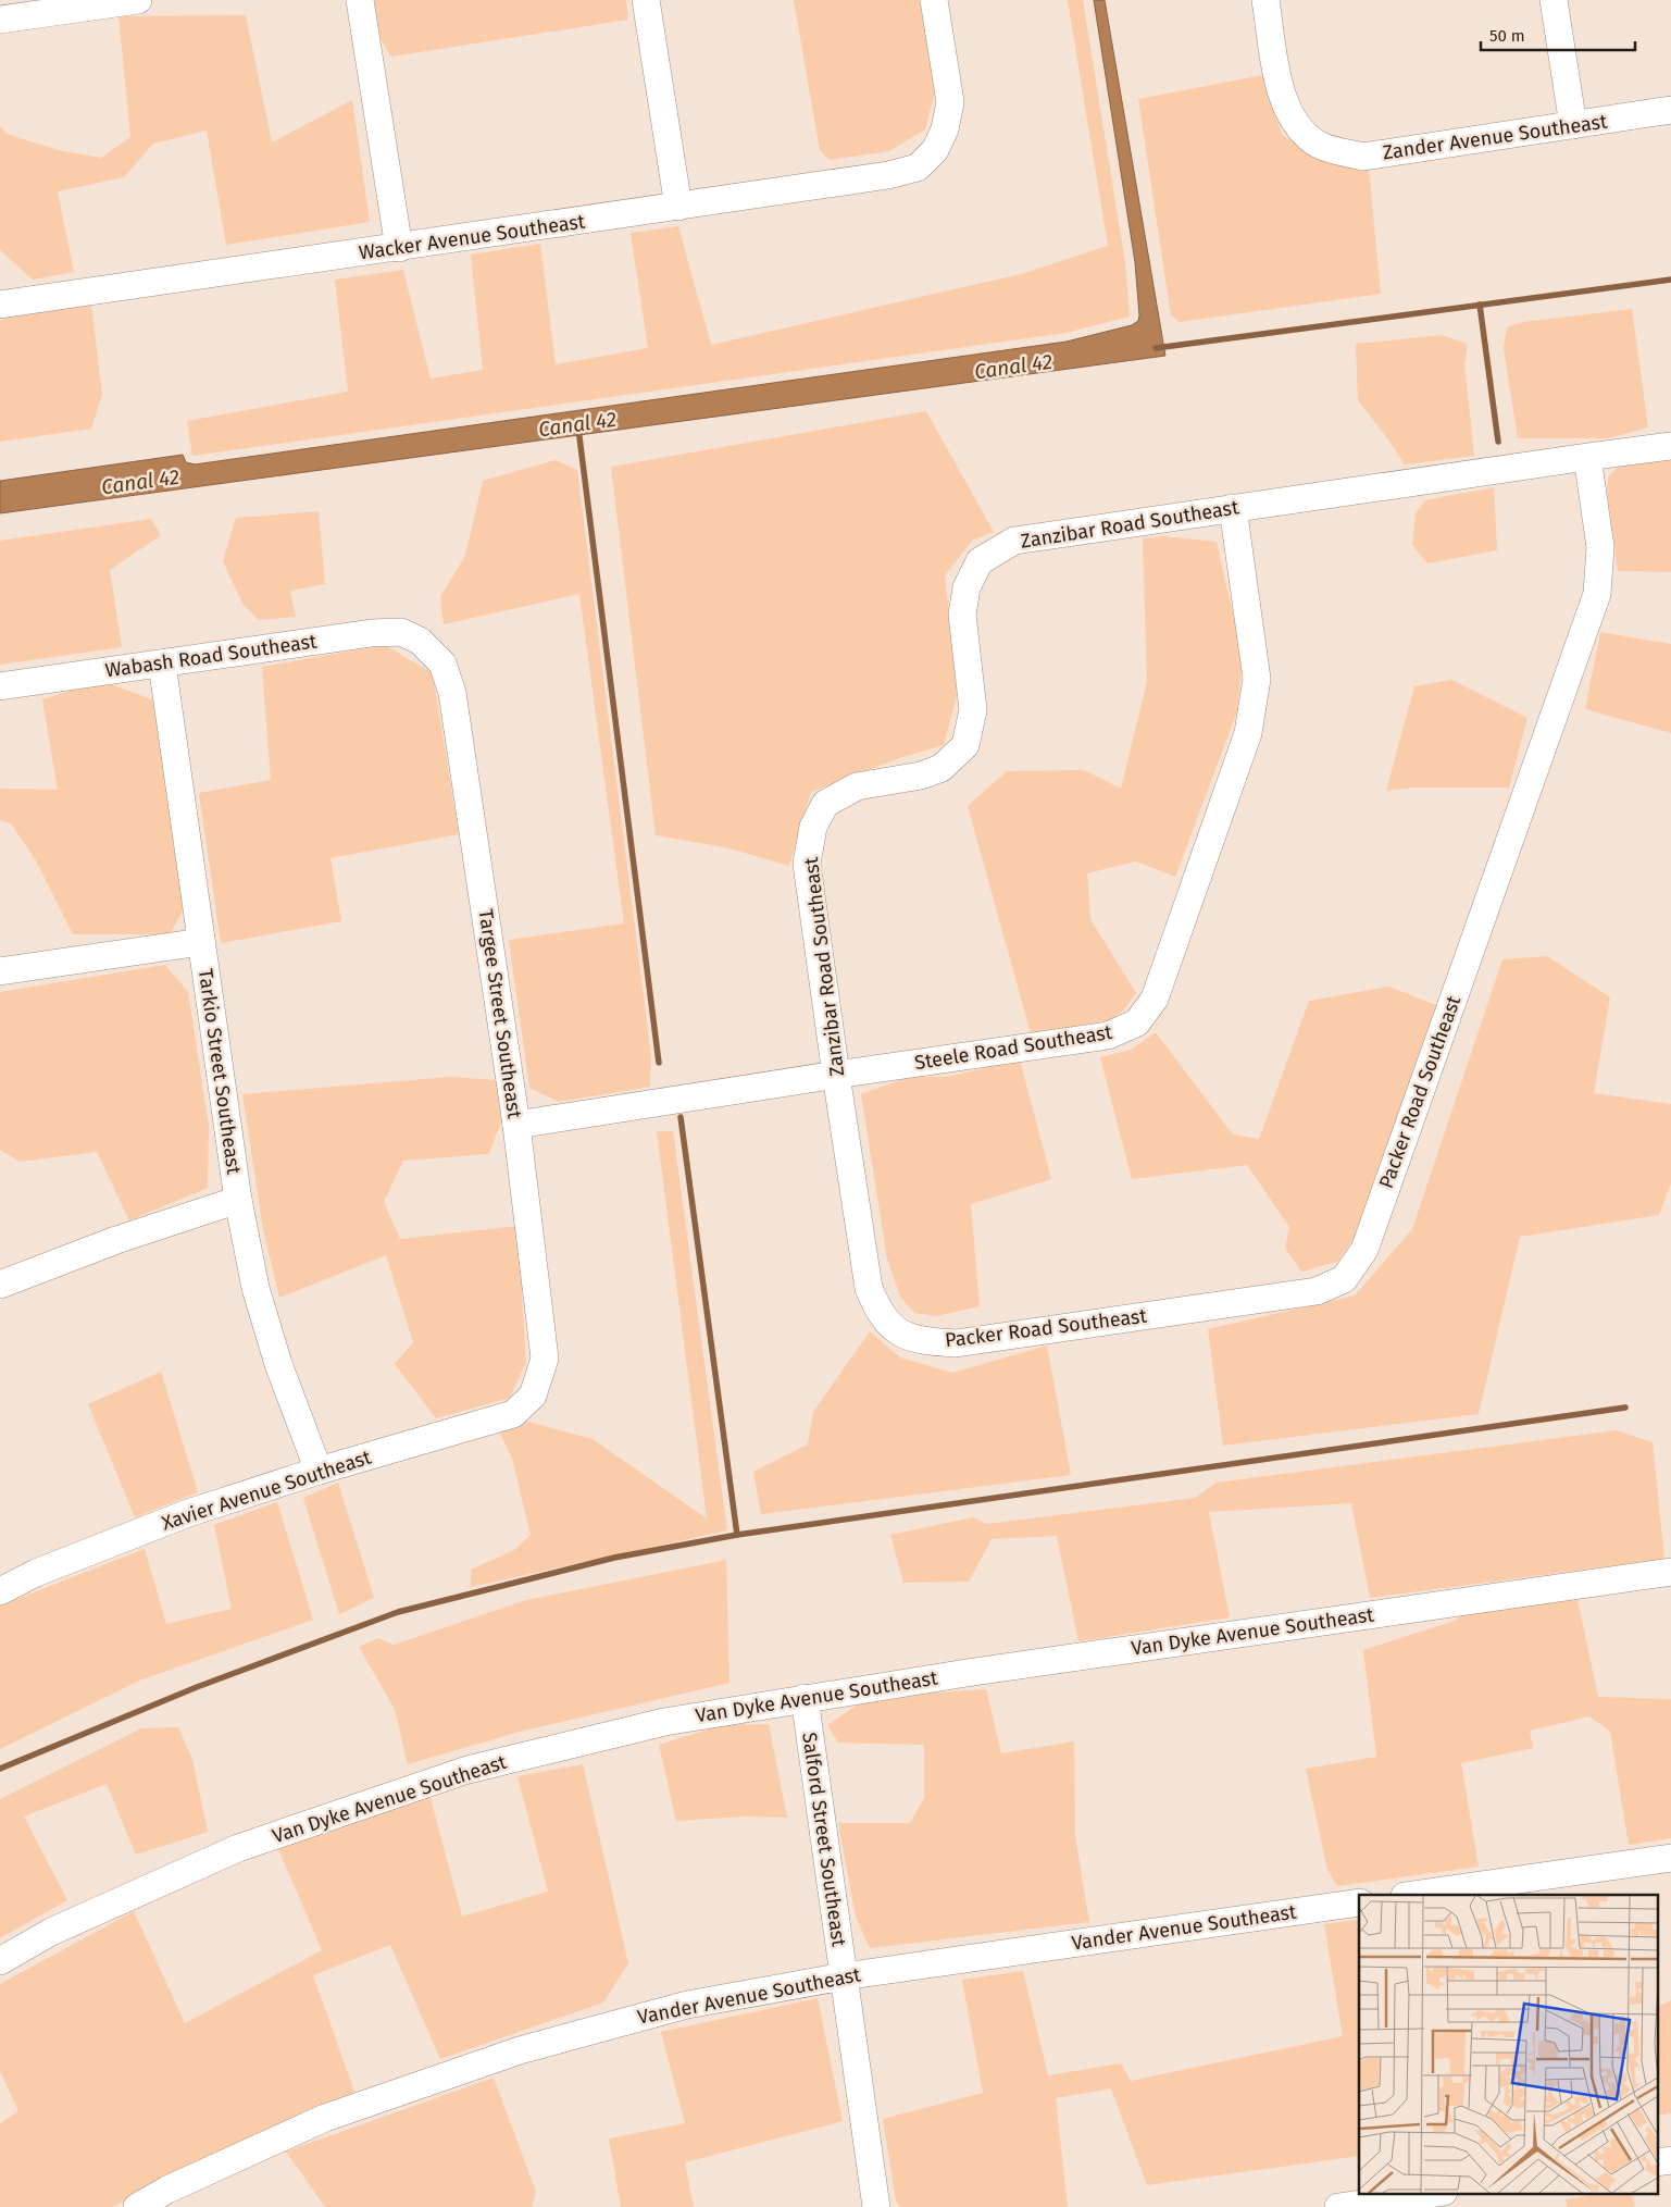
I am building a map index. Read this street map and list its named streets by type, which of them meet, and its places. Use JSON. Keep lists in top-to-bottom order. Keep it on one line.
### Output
{"streets":{"street":["Zander Avenue Southeast","Wacker Avenue Southeast","Zanzibar Road Southeast","Wabash Road Southeast","Targee Street Southeast","Steele Road Southeast","Tarkio Street Southeast","Packer Road Southeast","Xavier Avenue Southeast","Van Dyke Avenue Southeast","Salford Street Southeast","Vander Avenue Southeast"]},"crossings":[["Zanzibar Road Southeast","Steele Road Southeast"],["Zanzibar Road Southeast","Packer Road Southeast"],["Wabash Road Southeast","Targee Street Southeast"],["Wabash Road Southeast","Tarkio Street Southeast"],["Targee Street Southeast","Steele Road Southeast"],["Targee Street Southeast","Xavier Avenue Southeast"],["Tarkio Street Southeast","Xavier Avenue Southeast"],["Van Dyke Avenue Southeast","Salford Street Southeast"],["Salford Street Southeast","Vander Avenue Southeast"]],"water":["Canal 42"],"scale_bar":"50 m"}
